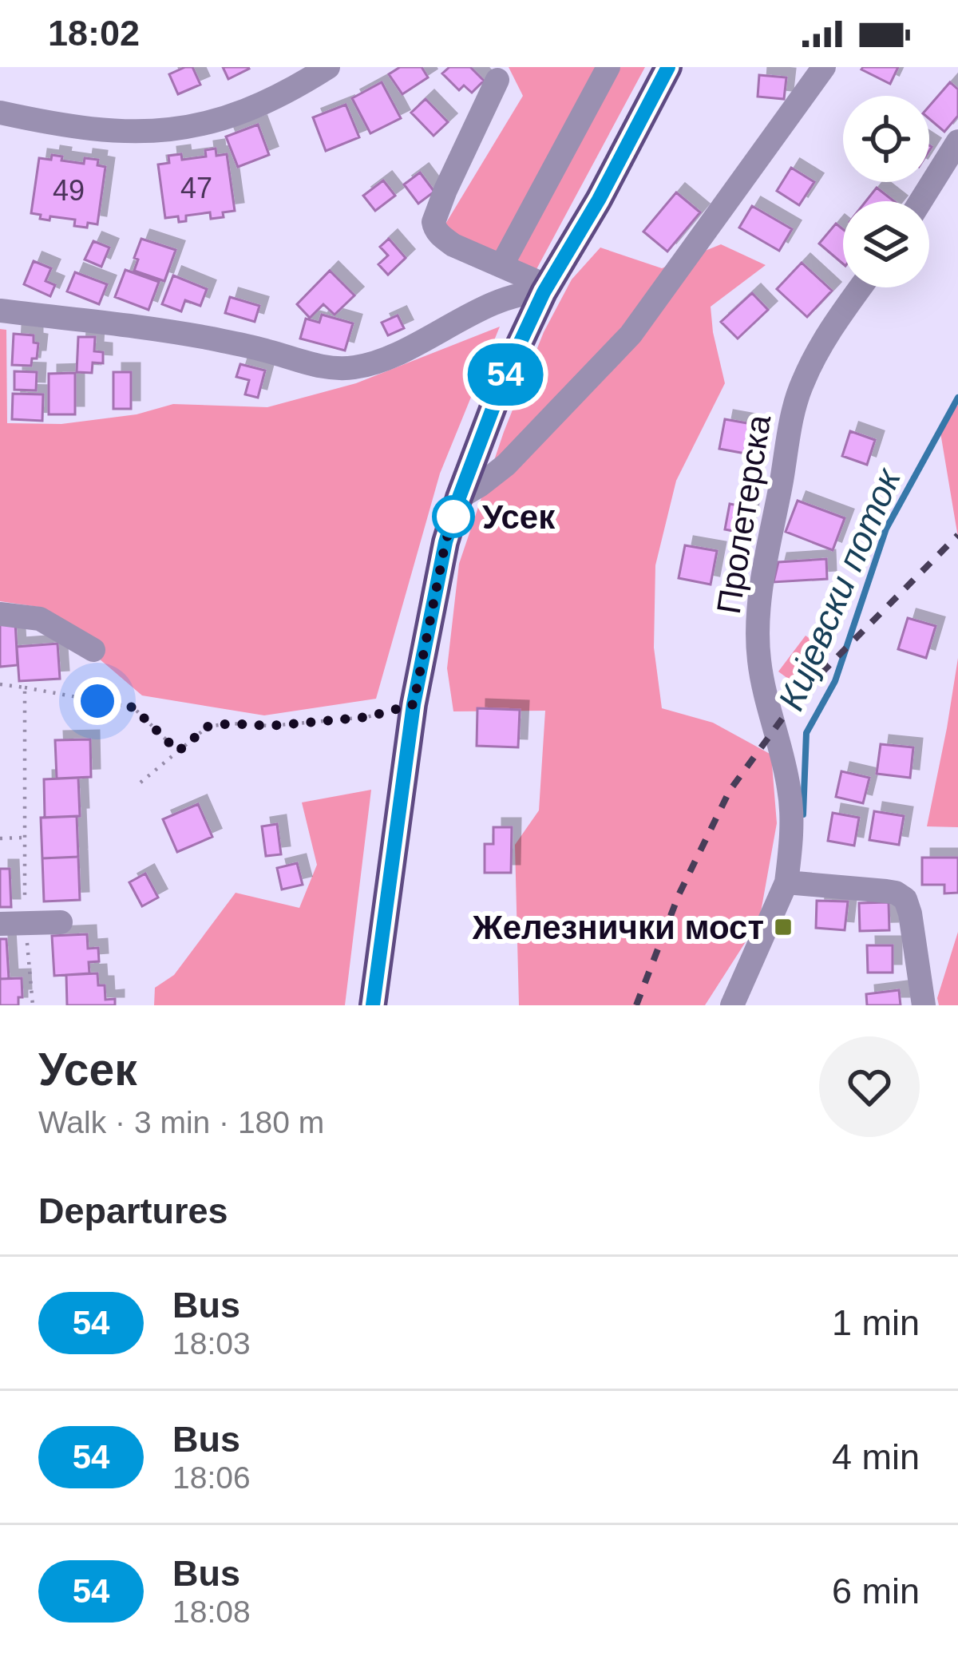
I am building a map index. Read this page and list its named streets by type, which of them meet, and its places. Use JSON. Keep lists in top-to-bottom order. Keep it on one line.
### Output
{"streets":{"street":["Пролетерска"]},"water":["Кијевски поток"],"places":{"other":["Усек"],"transit":["Железнички мост"]},"lines":["bus line 54"],"house_numbers":["47","49"],"page":{"status":"18:02","on_map":"54","heading":[["Усек","Walk · 3 min · 180 m"],"Departures"],"list":[{"mark":"54","name":"Bus","note":"18:03","value":"1 min"},{"mark":"54","name":"Bus","note":"18:06","value":"4 min"},{"mark":"54","name":"Bus","note":"18:08","value":"6 min"}]}}
